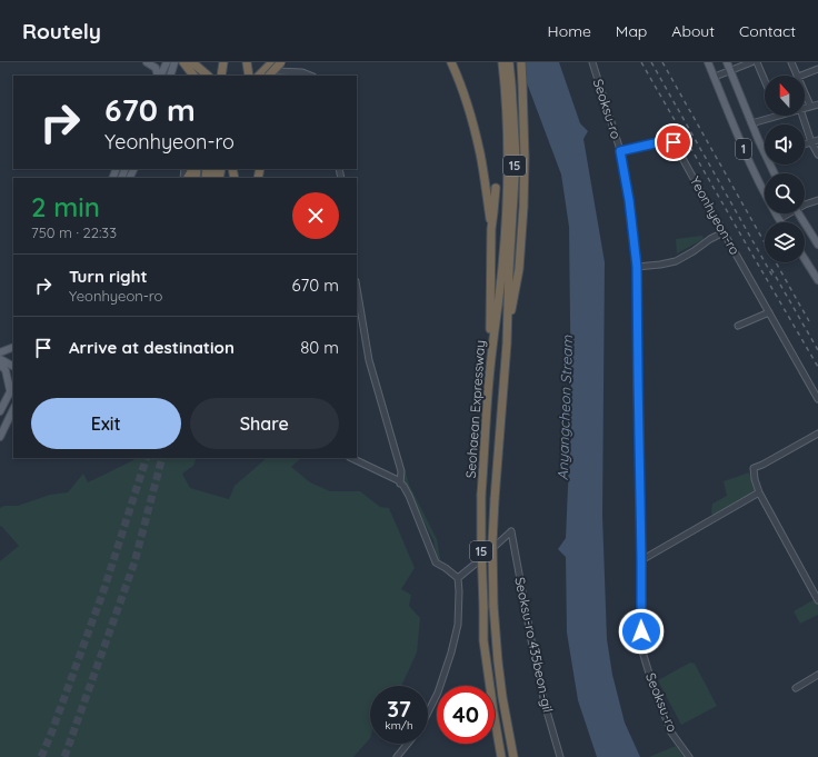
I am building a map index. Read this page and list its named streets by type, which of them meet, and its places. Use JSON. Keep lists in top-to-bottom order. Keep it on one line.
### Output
{"streets":{"highway":["15","Seohaean Expressway"],"main road":["1"],"street":["Seoksu-ro","Yeonhyeon-ro","Seoksu-ro 435beon-gil"]},"crossings":[["Seoksu-ro","Yeonhyeon-ro"]],"water":["Anyangcheon Stream"],"north":"top","page":{"header":"Routely","nav":["Home","Map","About","Contact"],"turn":["670 m","Yeonhyeon-ro"],"heading":["2 min","750 m · 22:33"],"list":[{"name":"Turn right","note":"Yeonhyeon-ro","value":"670 m"},{"name":"Arrive at destination","value":"80 m"}],"buttons":["Exit","Share"],"speed":"37 km/h","limit":"40"}}
